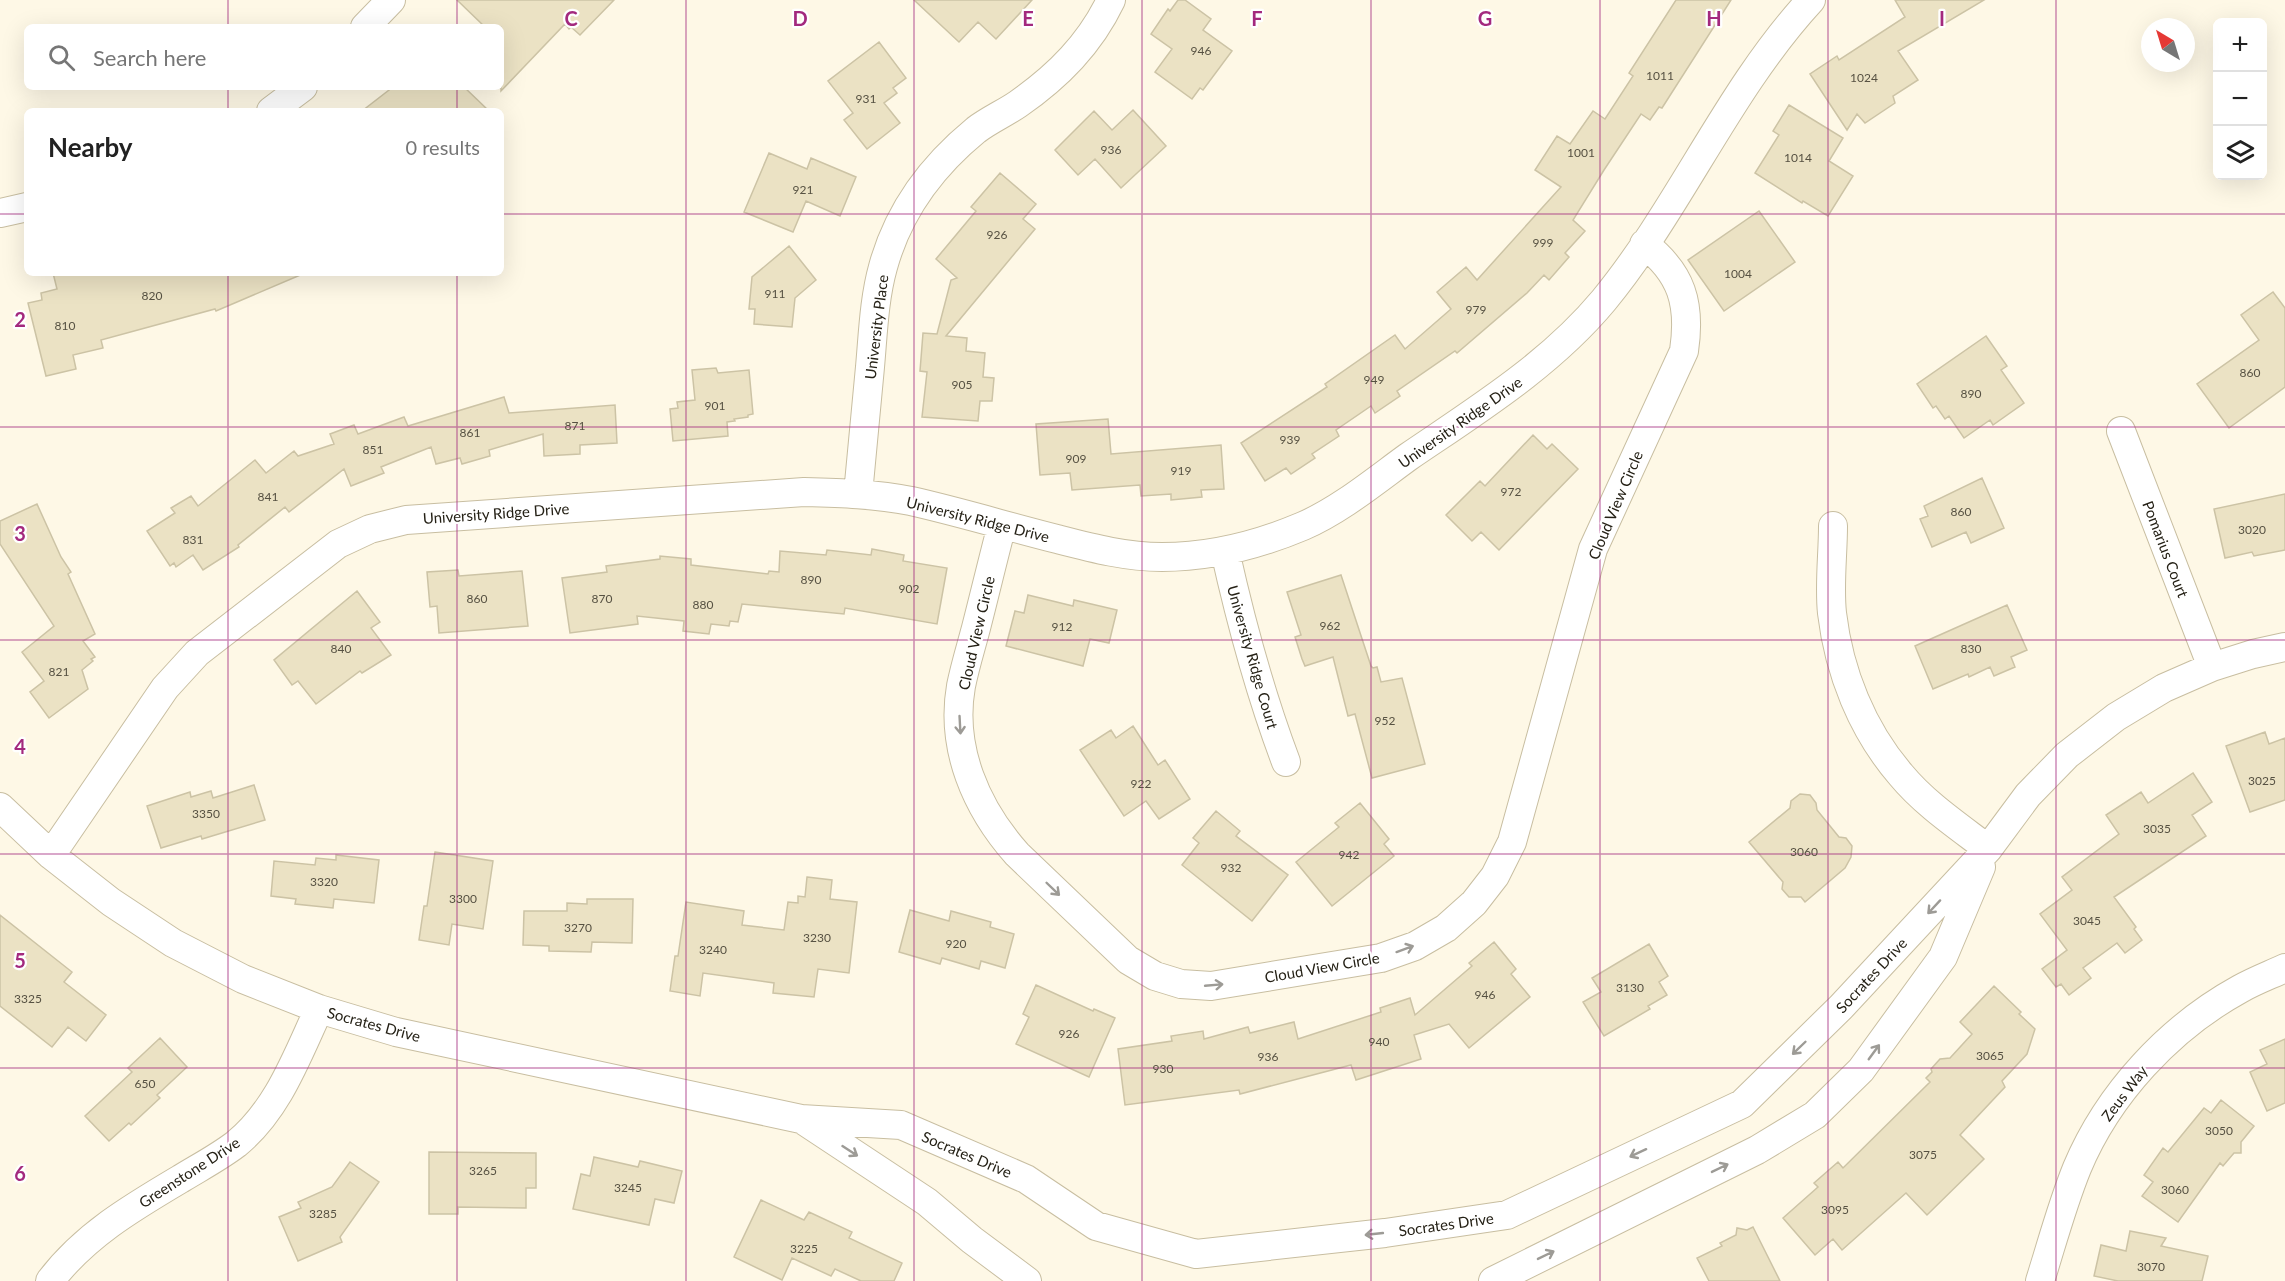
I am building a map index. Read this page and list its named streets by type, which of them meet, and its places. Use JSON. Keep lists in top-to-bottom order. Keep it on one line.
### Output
{"streets":{"street":["University Place","University Ridge Drive","Cloud View Circle","Pomarius Court","University Ridge Court","Socrates Drive","Zeus Way","Greenstone Drive"]},"crossings":[["University Place","University Ridge Drive"],["University Ridge Drive","Cloud View Circle"],["University Ridge Drive","University Ridge Court"],["University Ridge Drive","Socrates Drive"],["Pomarius Court","Socrates Drive"],["Socrates Drive","Greenstone Drive"]],"house_numbers":["946","1011","1024","931","936","1001","1014","921","926","999","1004","911","820","979","810","860","949","905","890","901","871","861","939","851","909","919","972","841","860","3020","831","890","902","860","870","880","962","912","840","830","821","952","3025","922","3350","3035","3060","942","932","3320","3300","3045","3270","3230","920","3240","3130","946","3325","926","940","3065","936","930","650","3050","3075","3265","3245","3060","3095","3285","3225","3070"],"north":"top left","page":{"map_buttons":["+","−"],"search":"Search here","heading":["Nearby","0 results"]},"grid":{"columns":["C","D","E","F","G","H","I"],"rows":["2","3","4","5","6"]}}
